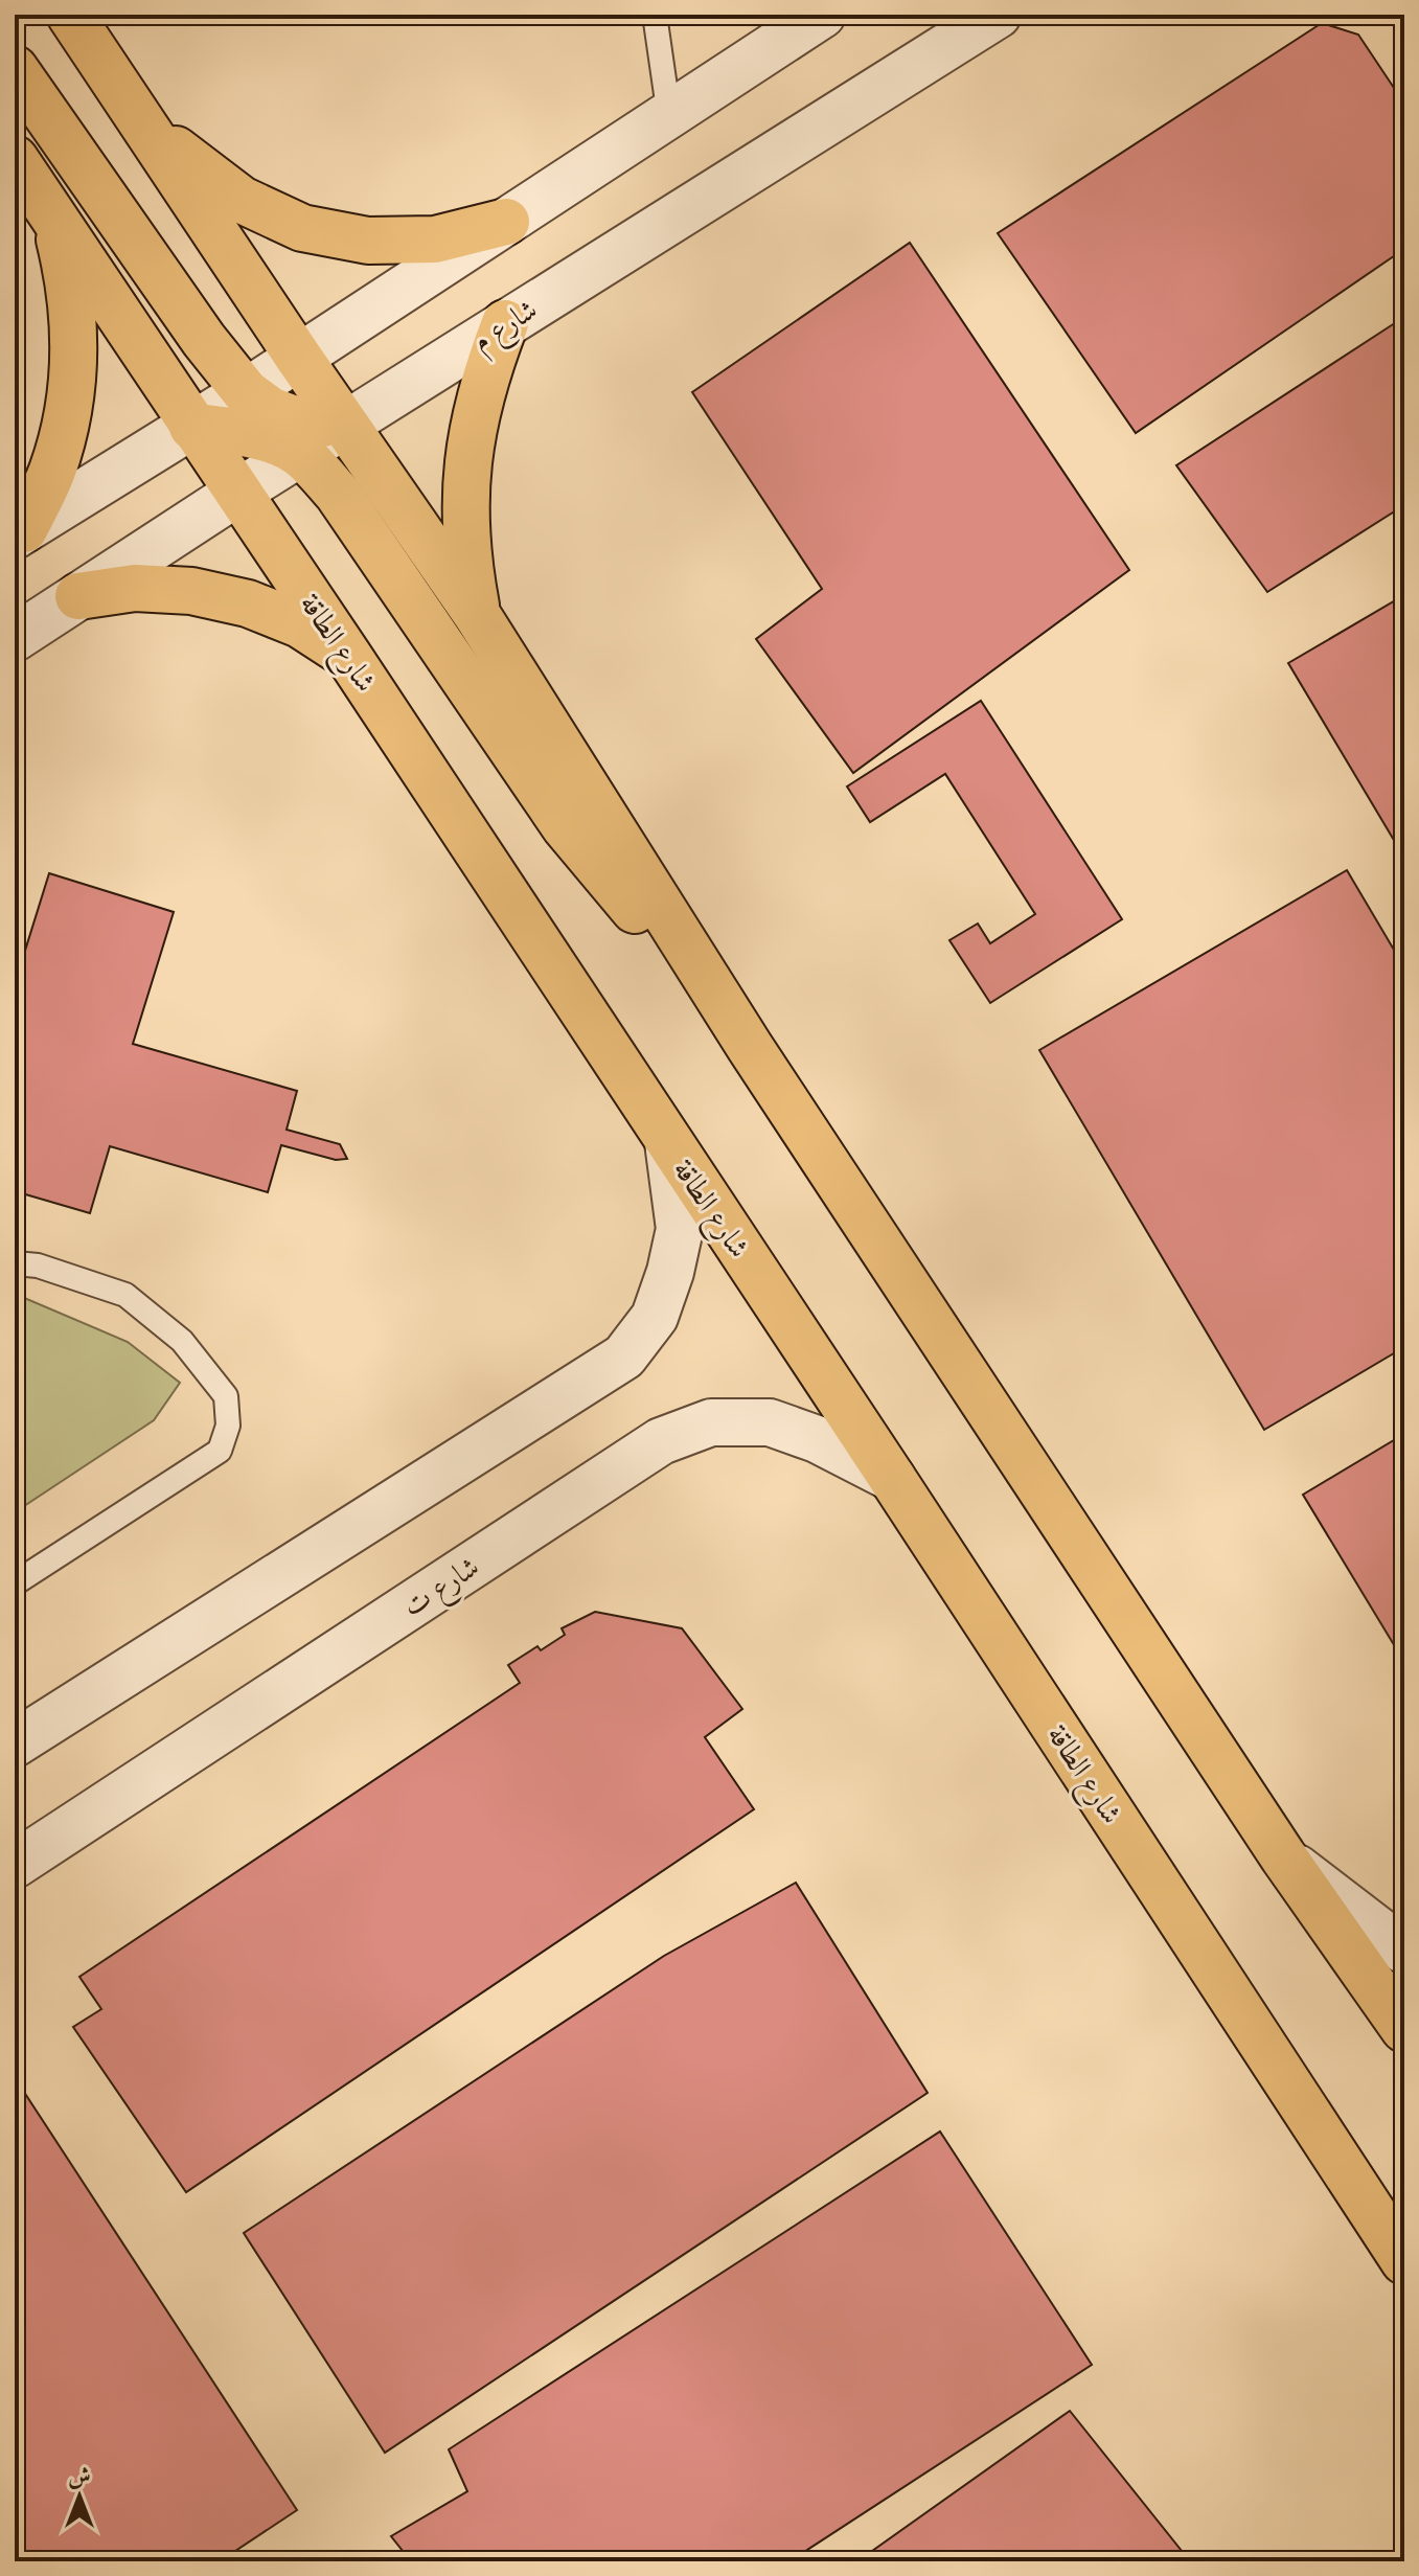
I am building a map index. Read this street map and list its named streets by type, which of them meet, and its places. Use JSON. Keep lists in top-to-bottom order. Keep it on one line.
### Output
{"streets":{"main road":["شارع الطاقة"],"street":["شارع م","شارع ت"]},"crossings":[["شارع م","شارع الطاقة"],["شارع الطاقة","شارع ت"]],"north":"top"}
